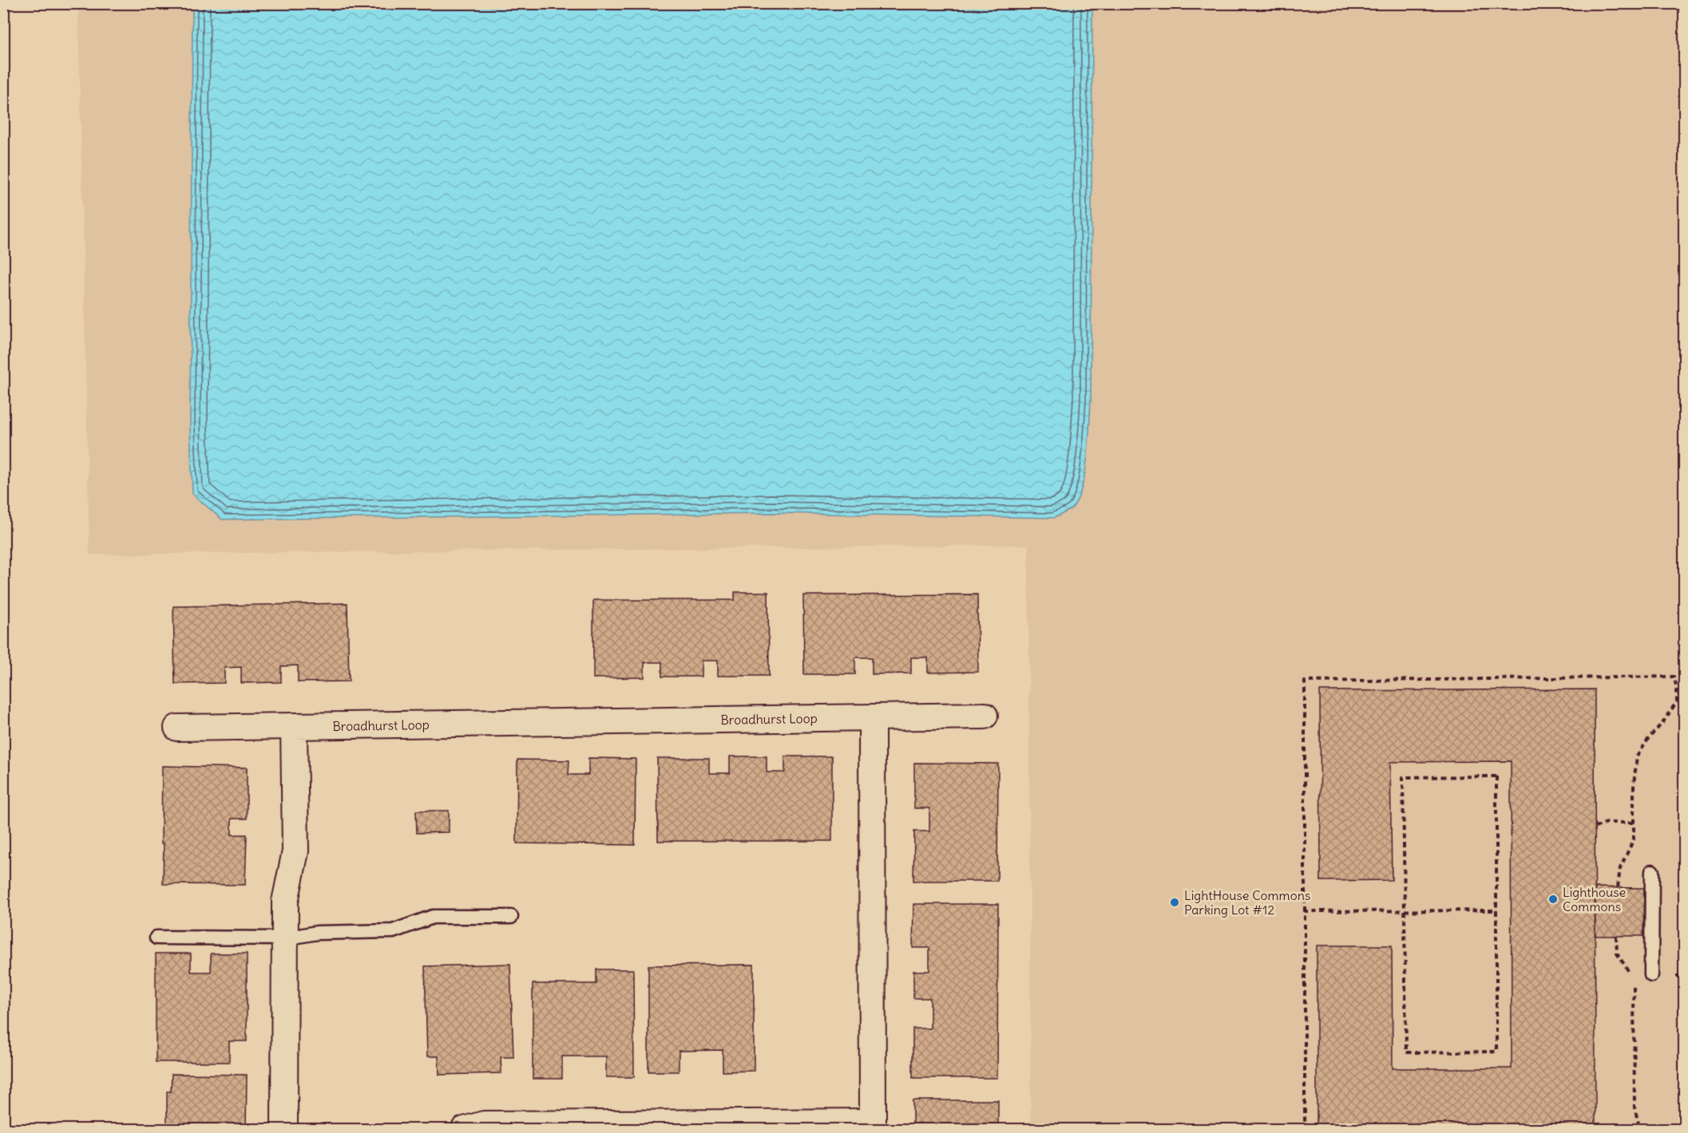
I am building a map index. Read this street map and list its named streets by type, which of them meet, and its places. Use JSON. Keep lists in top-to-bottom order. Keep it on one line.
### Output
{"streets":{"street":["Broadhurst Loop"]},"places":["Lighthouse Commons","LightHouse Commons Parking Lot #12"]}
